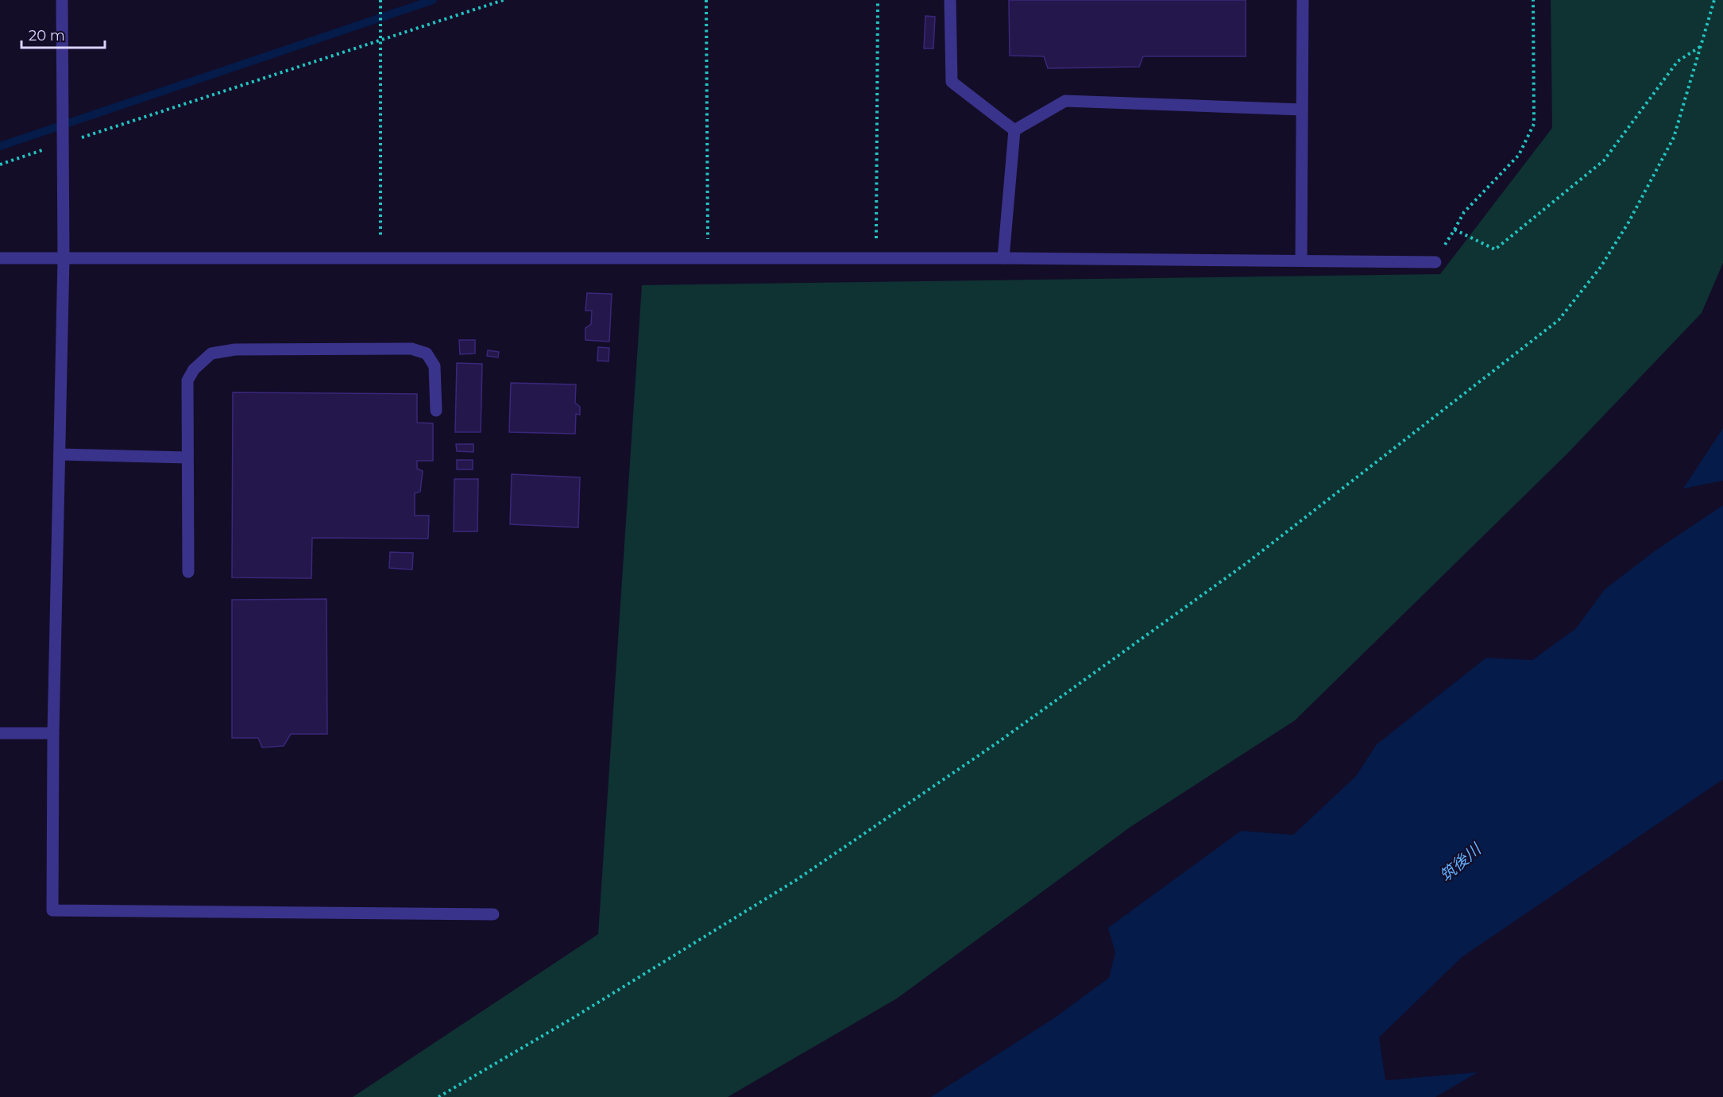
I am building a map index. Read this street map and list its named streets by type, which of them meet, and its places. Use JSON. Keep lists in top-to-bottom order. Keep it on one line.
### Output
{"water":["筑後川"],"scale_bar":"20 m"}
